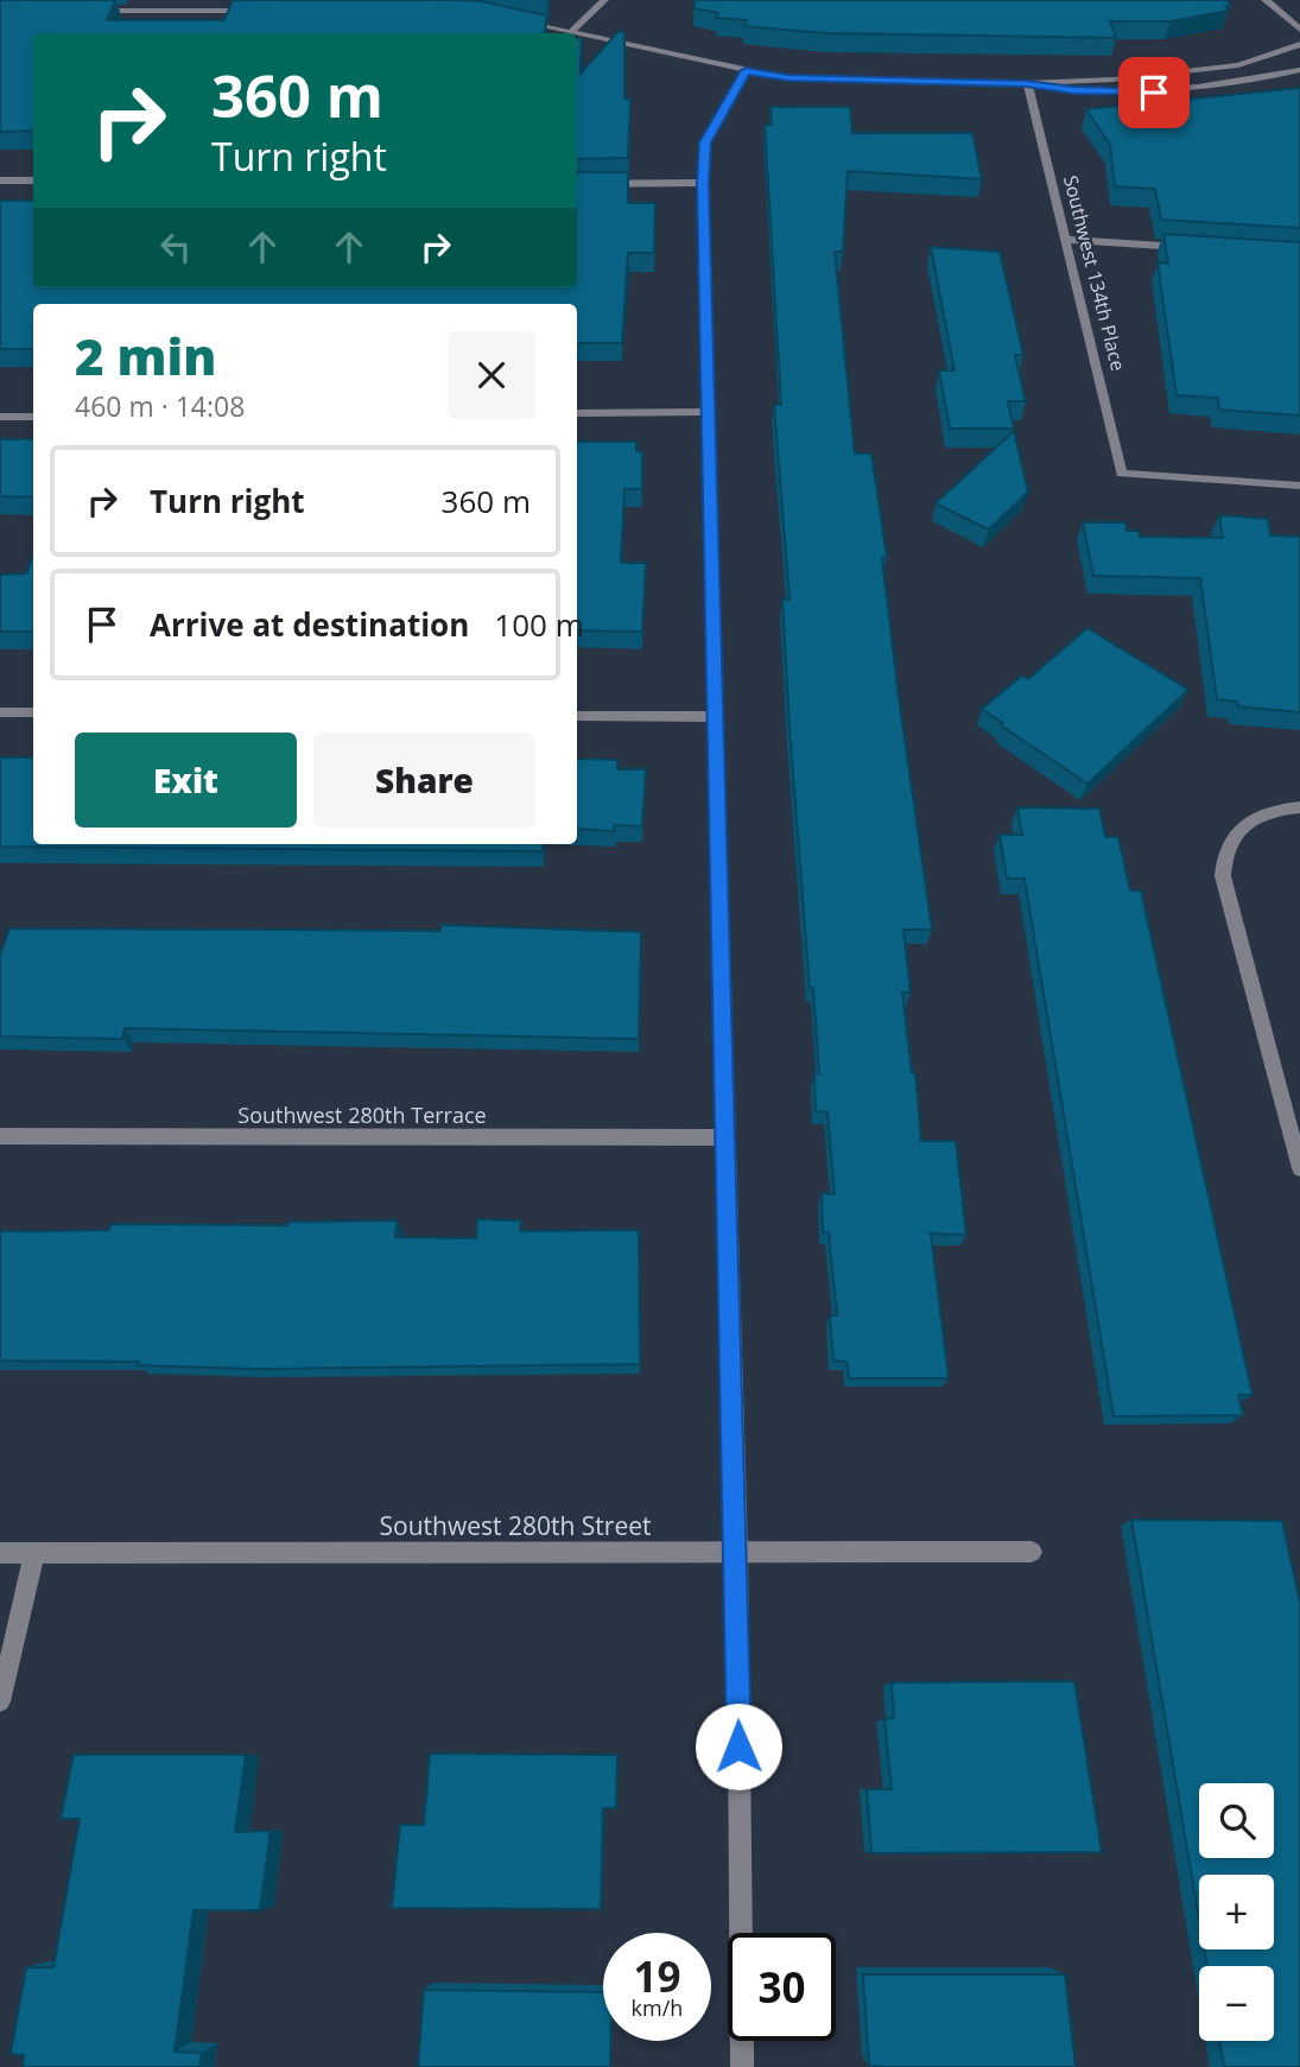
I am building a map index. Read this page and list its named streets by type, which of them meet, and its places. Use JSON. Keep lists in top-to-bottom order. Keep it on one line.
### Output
{"streets":{"street":["Southwest 134th Place","Southwest 280th Terrace","Southwest 280th Street"]},"page":{"turn":["360 m","Turn right"],"heading":["2 min","460 m · 14:08"],"list":[{"name":"Turn right","value":"360 m"},{"name":"Arrive at destination","value":"100 m"}],"buttons":["Exit","Share"],"map_buttons":["+","−"],"speed":"19 km/h","limit":"30"}}
